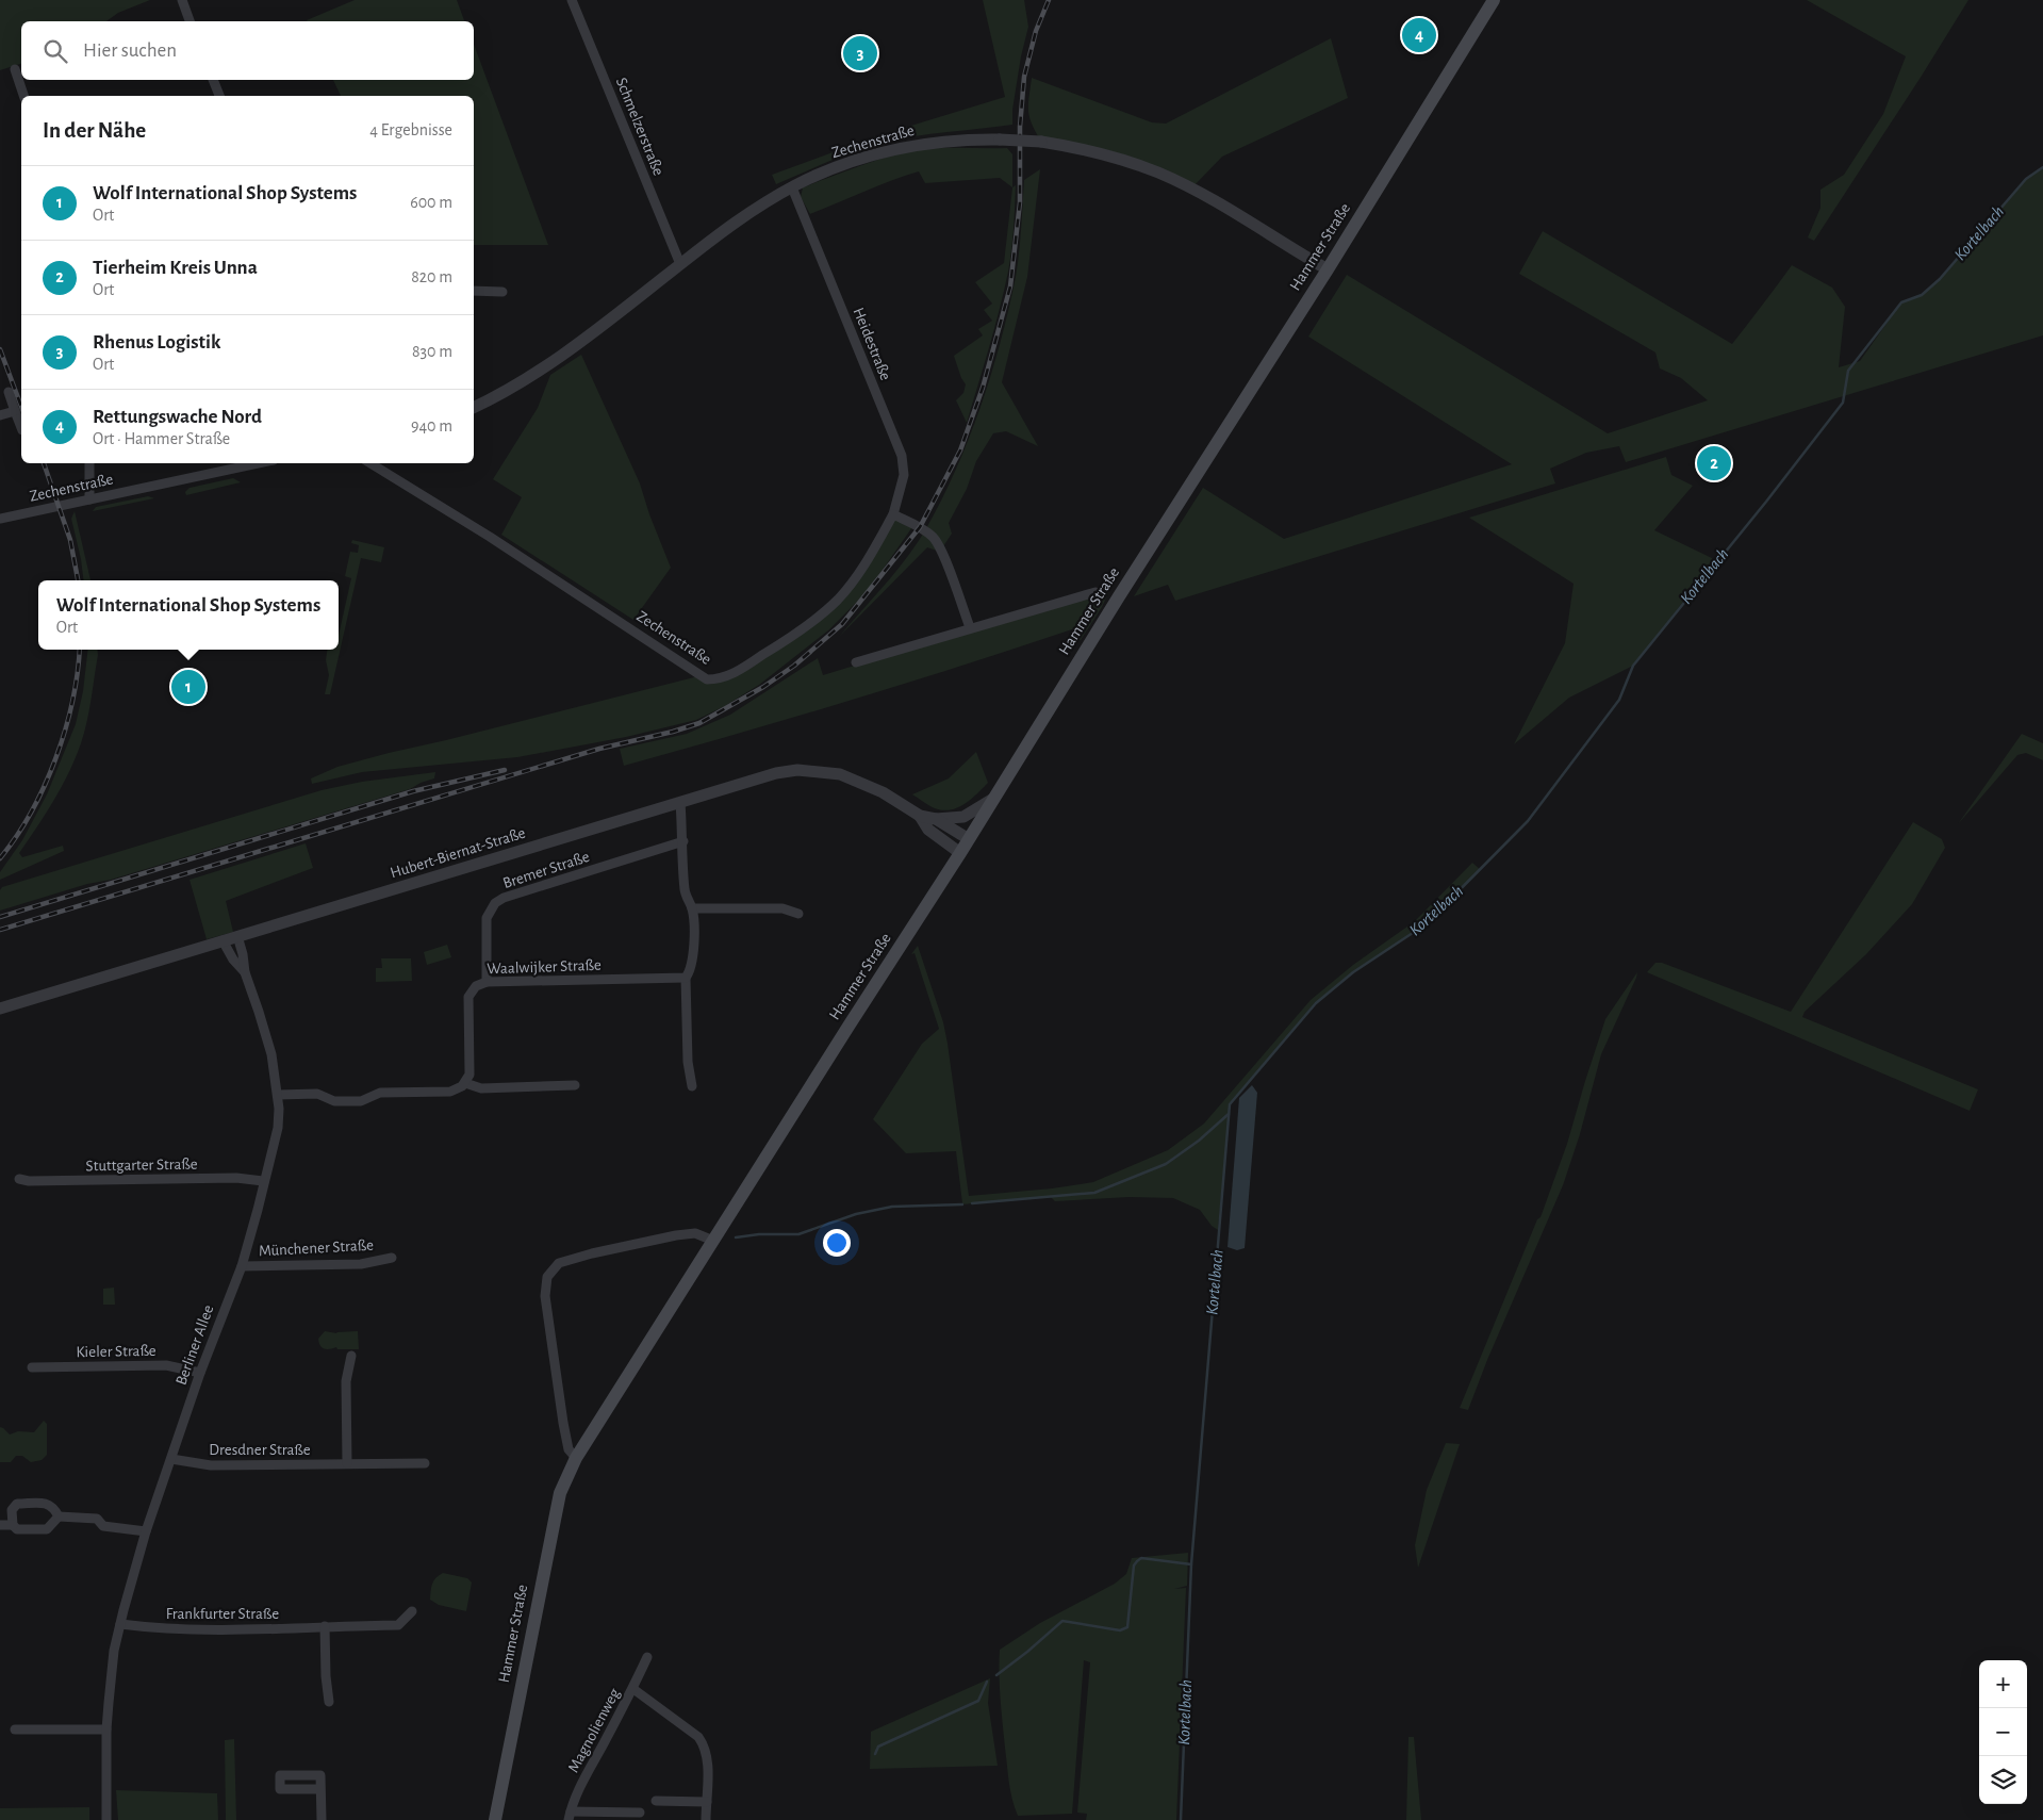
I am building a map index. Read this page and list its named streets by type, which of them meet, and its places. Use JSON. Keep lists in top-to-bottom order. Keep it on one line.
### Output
{"streets":{"main road":["Hammer Straße"],"street":["Schmelzerstraße","Zechenstraße","Heidestraße","Hubert-Biernat-Straße","Bremer Straße","Waalwijker Straße","Stuttgarter Straße","Münchener Straße","Berliner Allee","Kieler Straße","Dresdner Straße","Frankfurter Straße","Magnolienweg"]},"crossings":[["Schmelzerstraße","Zechenstraße"],["Zechenstraße","Hammer Straße"],["Zechenstraße","Heidestraße"],["Hammer Straße","Hubert-Biernat-Straße"],["Hubert-Biernat-Straße","Berliner Allee"],["Bremer Straße","Waalwijker Straße"],["Stuttgarter Straße","Berliner Allee"],["Münchener Straße","Berliner Allee"],["Berliner Allee","Kieler Straße"],["Berliner Allee","Dresdner Straße"],["Berliner Allee","Frankfurter Straße"]],"water":["Kortelbach"],"page":{"pins":["4","3","2","1"],"search":"Hier suchen","heading":["In der Nähe","4 Ergebnisse"],"list":[{"mark":"1","name":"Wolf International Shop Systems","note":"Ort","value":"600 m"},{"mark":"2","name":"Tierheim Kreis Unna","note":"Ort","value":"820 m"},{"mark":"3","name":"Rhenus Logistik","note":"Ort","value":"830 m"},{"mark":"4","name":"Rettungswache Nord","note":"Ort · Hammer Straße","value":"940 m"}],"popup":["Wolf International Shop Systems","Ort"],"map_buttons":["+","−"]}}
